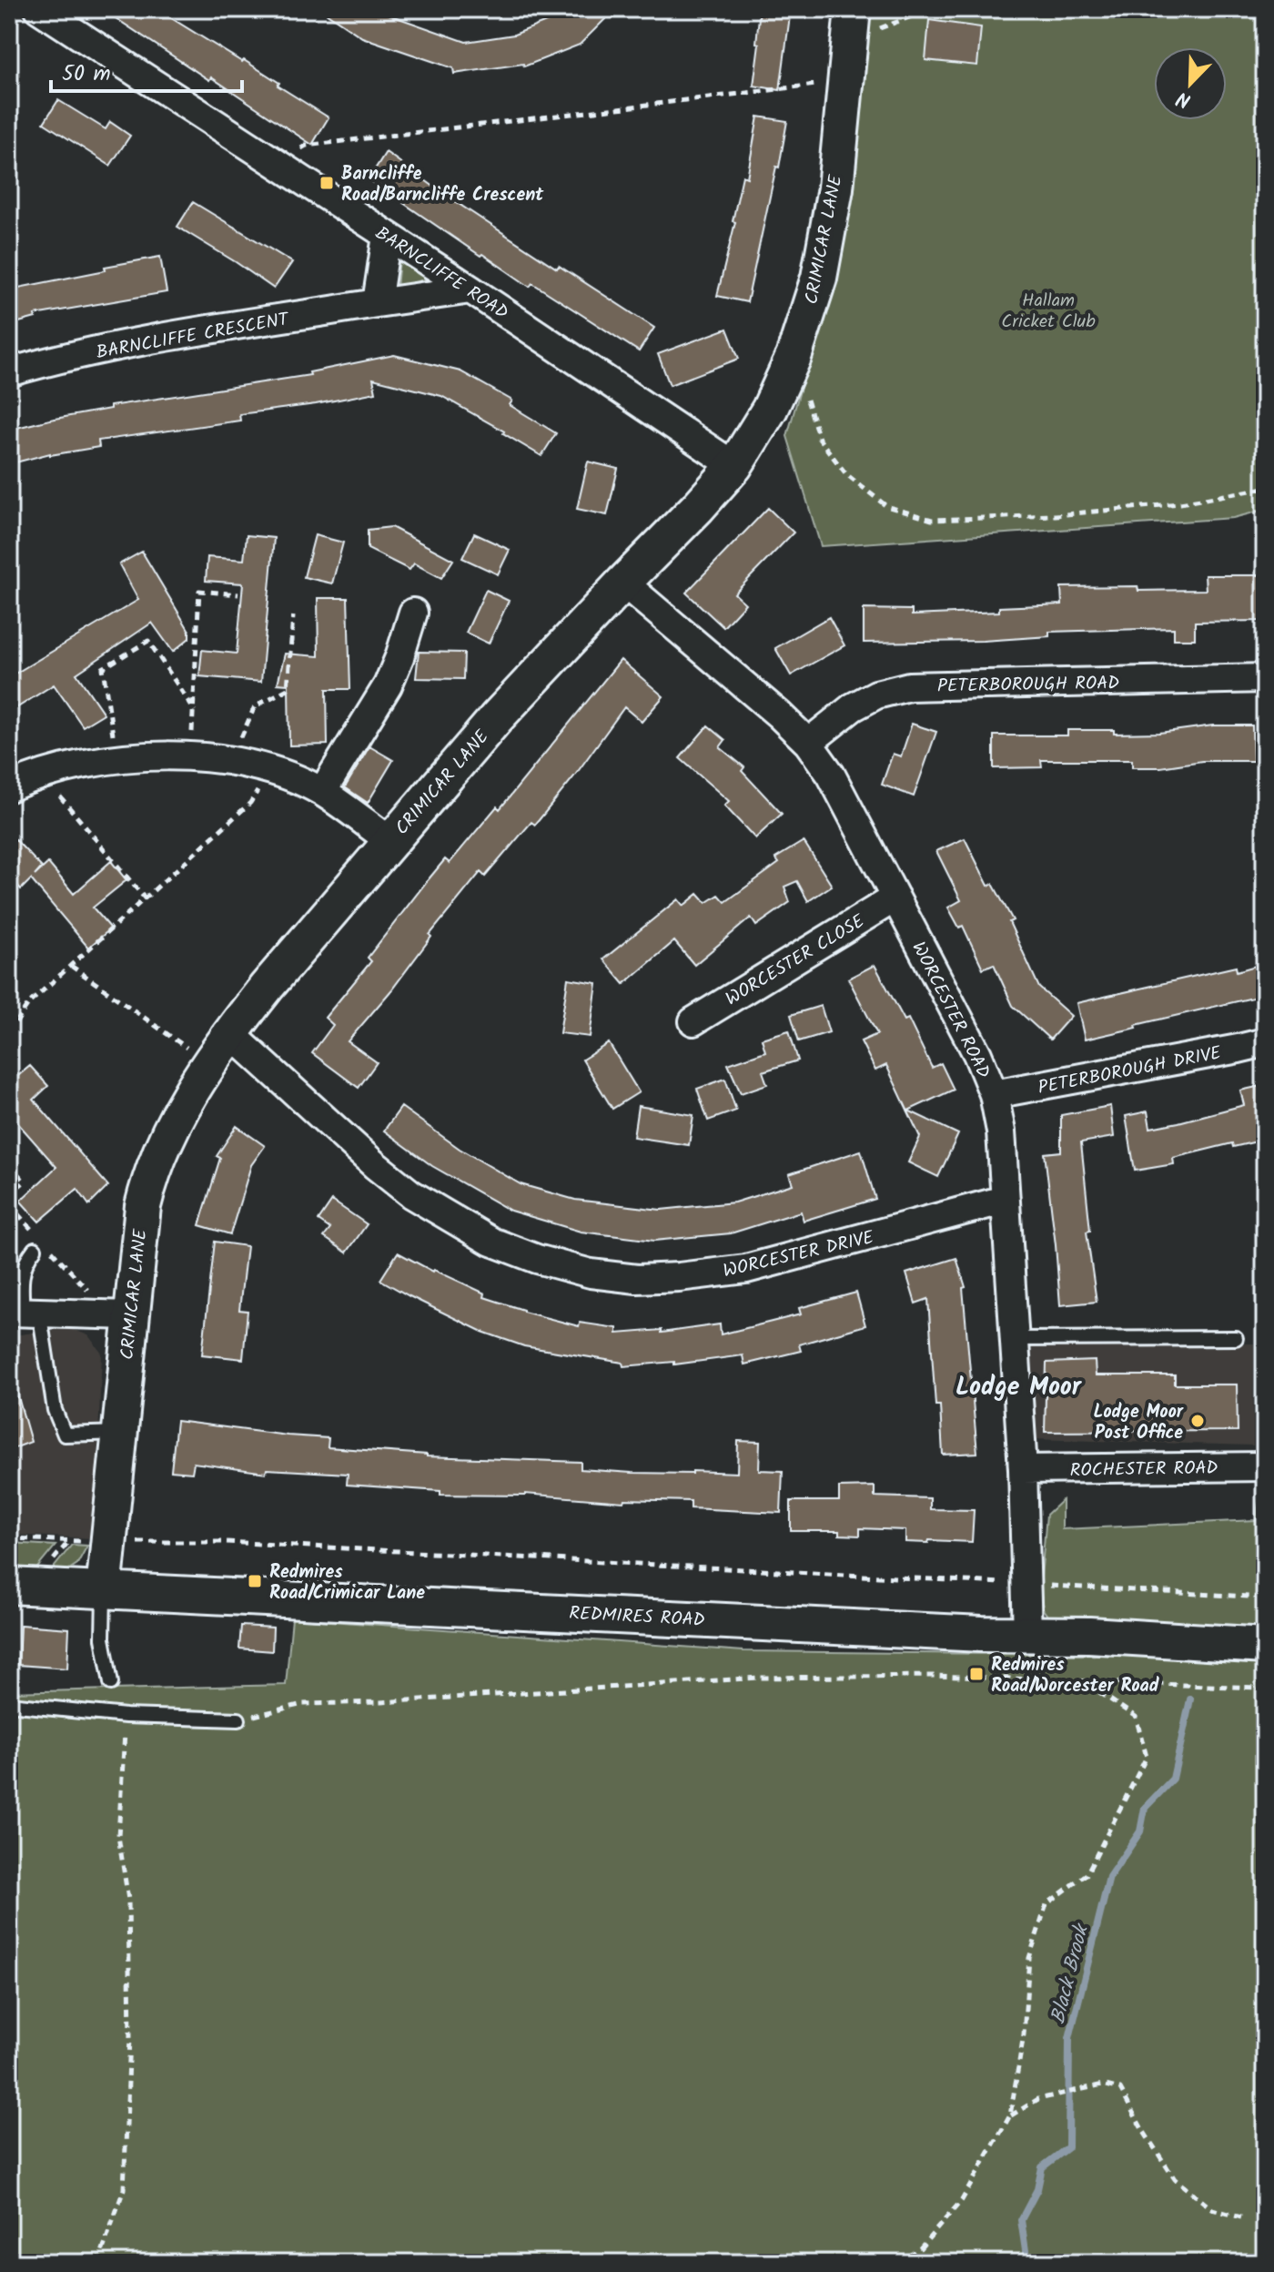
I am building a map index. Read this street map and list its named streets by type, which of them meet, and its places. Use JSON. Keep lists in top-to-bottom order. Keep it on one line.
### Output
{"streets":{"street":["CRIMICAR LANE","BARNCLIFFE ROAD","BARNCLIFFE CRESCENT","PETERBOROUGH ROAD","WORCESTER CLOSE","WORCESTER ROAD","PETERBOROUGH DRIVE","WORCESTER DRIVE","ROCHESTER ROAD","REDMIRES ROAD"]},"crossings":[["CRIMICAR LANE","BARNCLIFFE ROAD"],["CRIMICAR LANE","WORCESTER ROAD"],["CRIMICAR LANE","WORCESTER DRIVE"],["CRIMICAR LANE","REDMIRES ROAD"],["BARNCLIFFE ROAD","BARNCLIFFE CRESCENT"],["PETERBOROUGH ROAD","WORCESTER ROAD"],["WORCESTER CLOSE","WORCESTER ROAD"],["WORCESTER ROAD","PETERBOROUGH DRIVE"],["WORCESTER ROAD","WORCESTER DRIVE"],["WORCESTER ROAD","ROCHESTER ROAD"],["WORCESTER ROAD","REDMIRES ROAD"]],"districts":["Lodge Moor"],"water":["Black Brook"],"parks":["Hallam Cricket Club"],"places":{"transit":["Barncliffe Road/Barncliffe Crescent","Redmires Road/Crimicar Lane","Redmires Road/Worcester Road"],"other":["Lodge Moor Post Office"]},"scale_bar":"50 m","north":"bottom left"}
